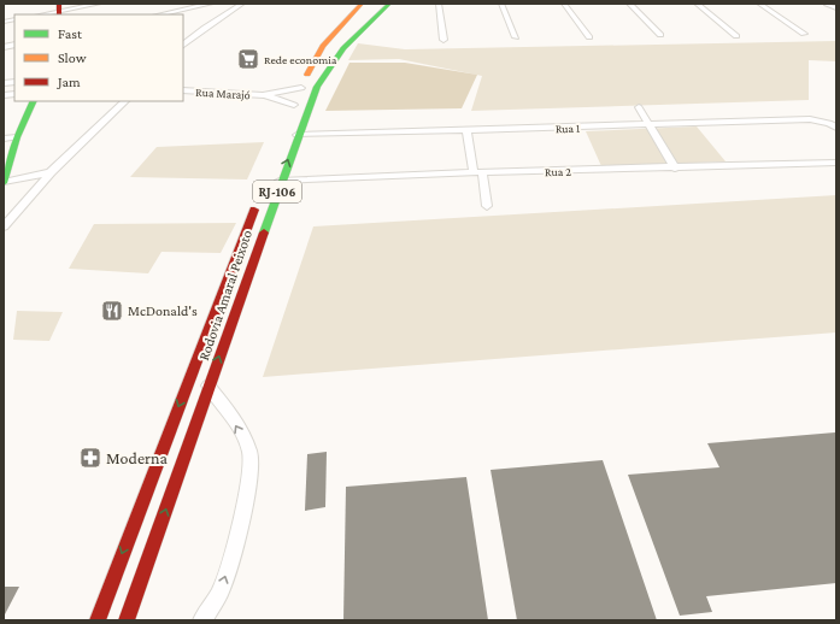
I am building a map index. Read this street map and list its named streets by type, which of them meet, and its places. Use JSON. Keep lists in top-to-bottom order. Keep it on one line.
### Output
{"streets":{"main road":["RJ-106","Rodovia Amaral Peixoto"],"street":["Rua Marajó","Rua 1","Rua 2"]},"crossings":[["Rua 1","Rodovia Amaral Peixoto"],["Rua 2","Rodovia Amaral Peixoto"]],"places":{"supermarket":["Rede economia"],"restaurant":["McDonald's"],"pharmacy":["Moderna"]},"legend":["Fast","Slow","Jam"]}
